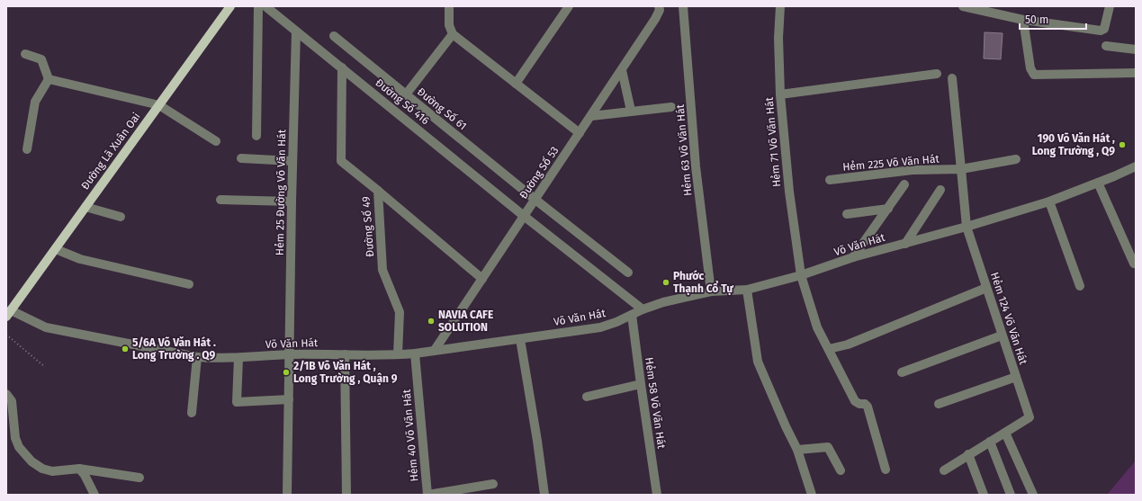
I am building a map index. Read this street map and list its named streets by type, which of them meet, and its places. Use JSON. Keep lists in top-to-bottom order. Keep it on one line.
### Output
{"streets":{"main road":["Đường Lã Xuân Oai"],"street":["Đường Số 416","Đường Số 61","Hẻm 71 Võ Văn Hát","Hẻm 63 Võ Văn Hát","Hẻm 225 Võ Văn Hát","Đường Số 53","Hẻm 25 Đường Võ Văn Hát","Đường Số 49","Võ Văn Hát","Hẻm 124 Võ Văn Hát","Hẻm 58 Võ Văn Hát","Hẻm 40 Võ Văn Hát"]},"crossings":[["Đường Số 416","Đường Số 53"],["Đường Số 416","Hẻm 25 Đường Võ Văn Hát"],["Đường Số 416","Đường Số 49"],["Đường Số 416","Võ Văn Hát"],["Đường Số 61","Đường Số 53"],["Hẻm 71 Võ Văn Hát","Võ Văn Hát"],["Hẻm 63 Võ Văn Hát","Võ Văn Hát"],["Đường Lã Xuân Oai","Võ Văn Hát"],["Đường Số 53","Võ Văn Hát"],["Hẻm 25 Đường Võ Văn Hát","Võ Văn Hát"],["Đường Số 49","Võ Văn Hát"],["Võ Văn Hát","Hẻm 124 Võ Văn Hát"],["Võ Văn Hát","Hẻm 58 Võ Văn Hát"],["Võ Văn Hát","Hẻm 40 Võ Văn Hát"]],"places":["190 Võ Văn Hát , Long Trường , Q9","Phước Thạnh Cổ Tự","NAVIA CAFE SOLUTION","5/6A Võ Văn Hát . Long Trường . Q9","2/1B Võ Văn Hát , Long Trường , Quận 9"],"scale_bar":"50 m"}
